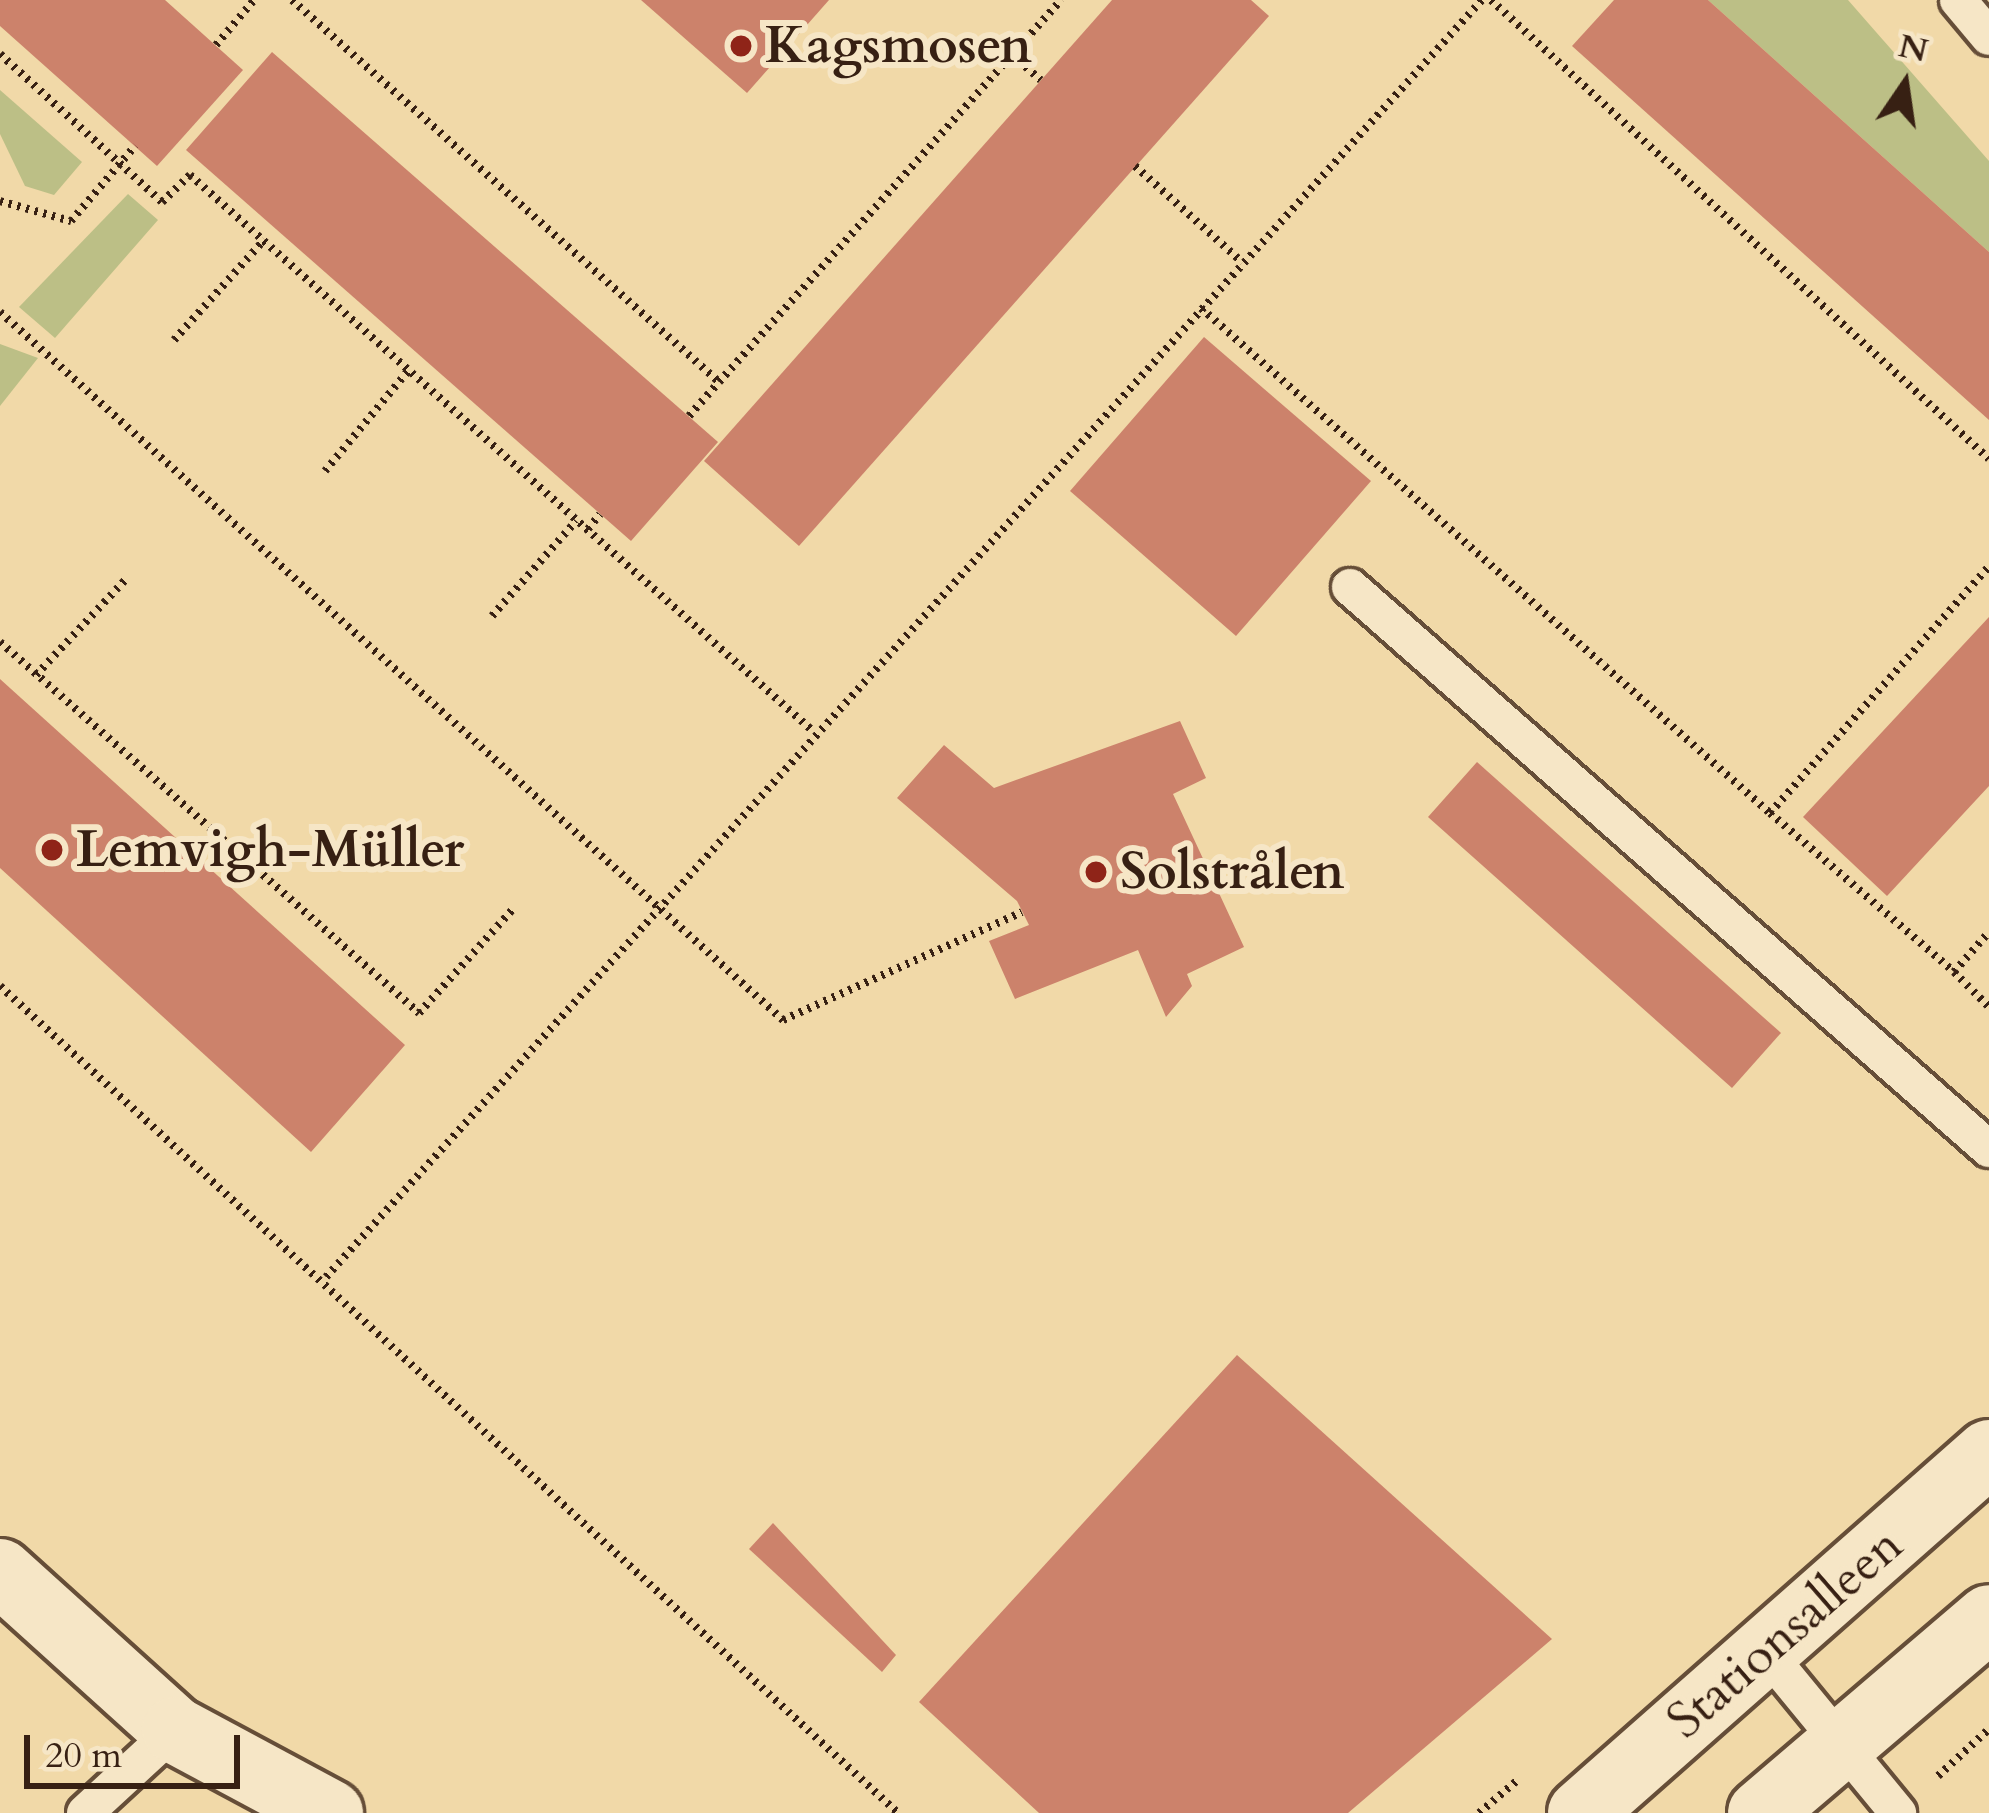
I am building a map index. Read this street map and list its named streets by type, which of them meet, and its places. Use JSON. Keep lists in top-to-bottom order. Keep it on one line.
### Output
{"streets":{"street":["Stationsalleen"]},"places":["Kagsmosen","Lemvigh-Müller","Solstrålen"],"scale_bar":"20 m","north":"top"}
